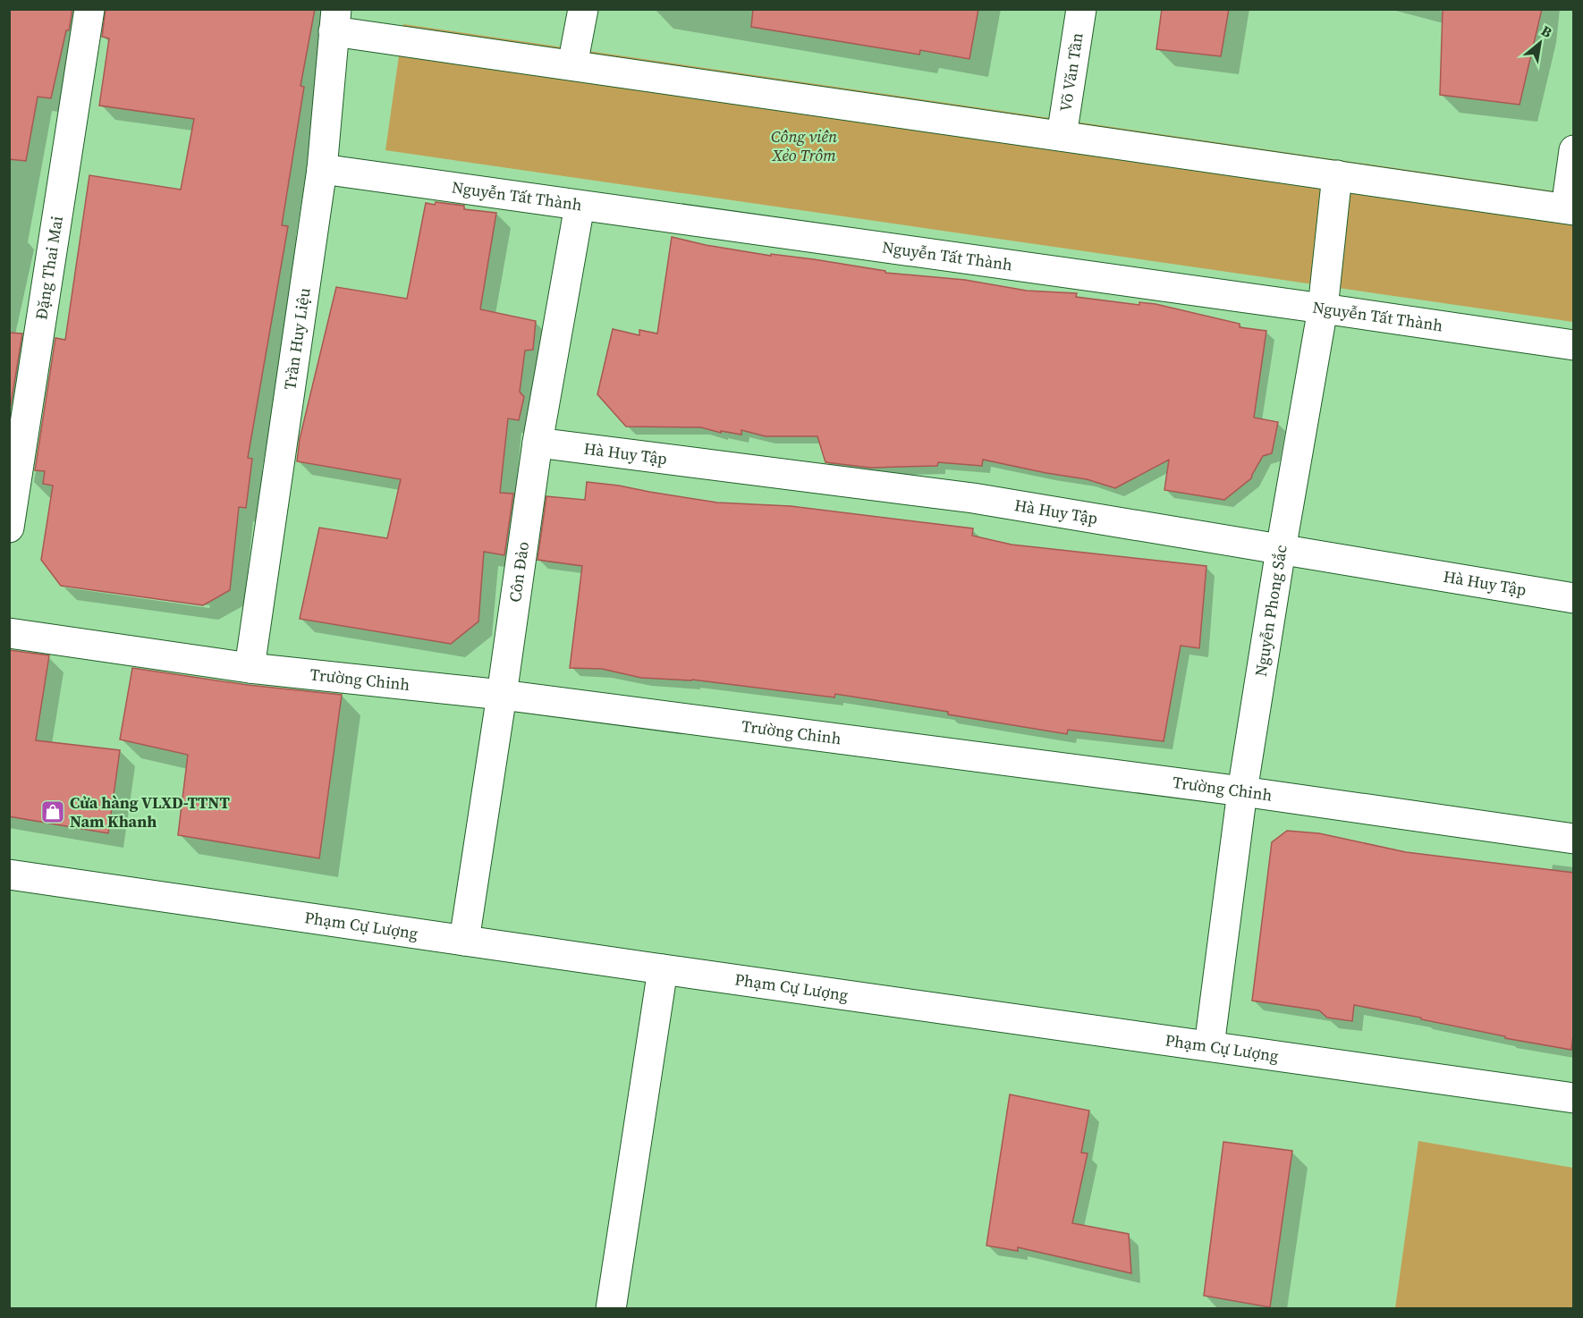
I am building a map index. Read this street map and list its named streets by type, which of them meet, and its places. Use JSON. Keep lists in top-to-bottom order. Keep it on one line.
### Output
{"streets":{"street":["Võ Văn Tần","Nguyễn Tất Thành","Đặng Thai Mai","Trần Huy Liệu","Hà Huy Tập","Côn Đảo","Nguyễn Phong Sắc","Trường Chinh","Phạm Cự Lượng"]},"crossings":[["Nguyễn Tất Thành","Trần Huy Liệu"],["Nguyễn Tất Thành","Côn Đảo"],["Nguyễn Tất Thành","Nguyễn Phong Sắc"],["Trần Huy Liệu","Trường Chinh"],["Hà Huy Tập","Côn Đảo"],["Hà Huy Tập","Nguyễn Phong Sắc"],["Côn Đảo","Trường Chinh"],["Côn Đảo","Phạm Cự Lượng"],["Nguyễn Phong Sắc","Trường Chinh"],["Nguyễn Phong Sắc","Phạm Cự Lượng"]],"parks":["Công viên Xẻo Trôm"],"places":{"shop":["Cửa hàng VLXD-TTNT Nam Khanh"]},"north":"top right"}
